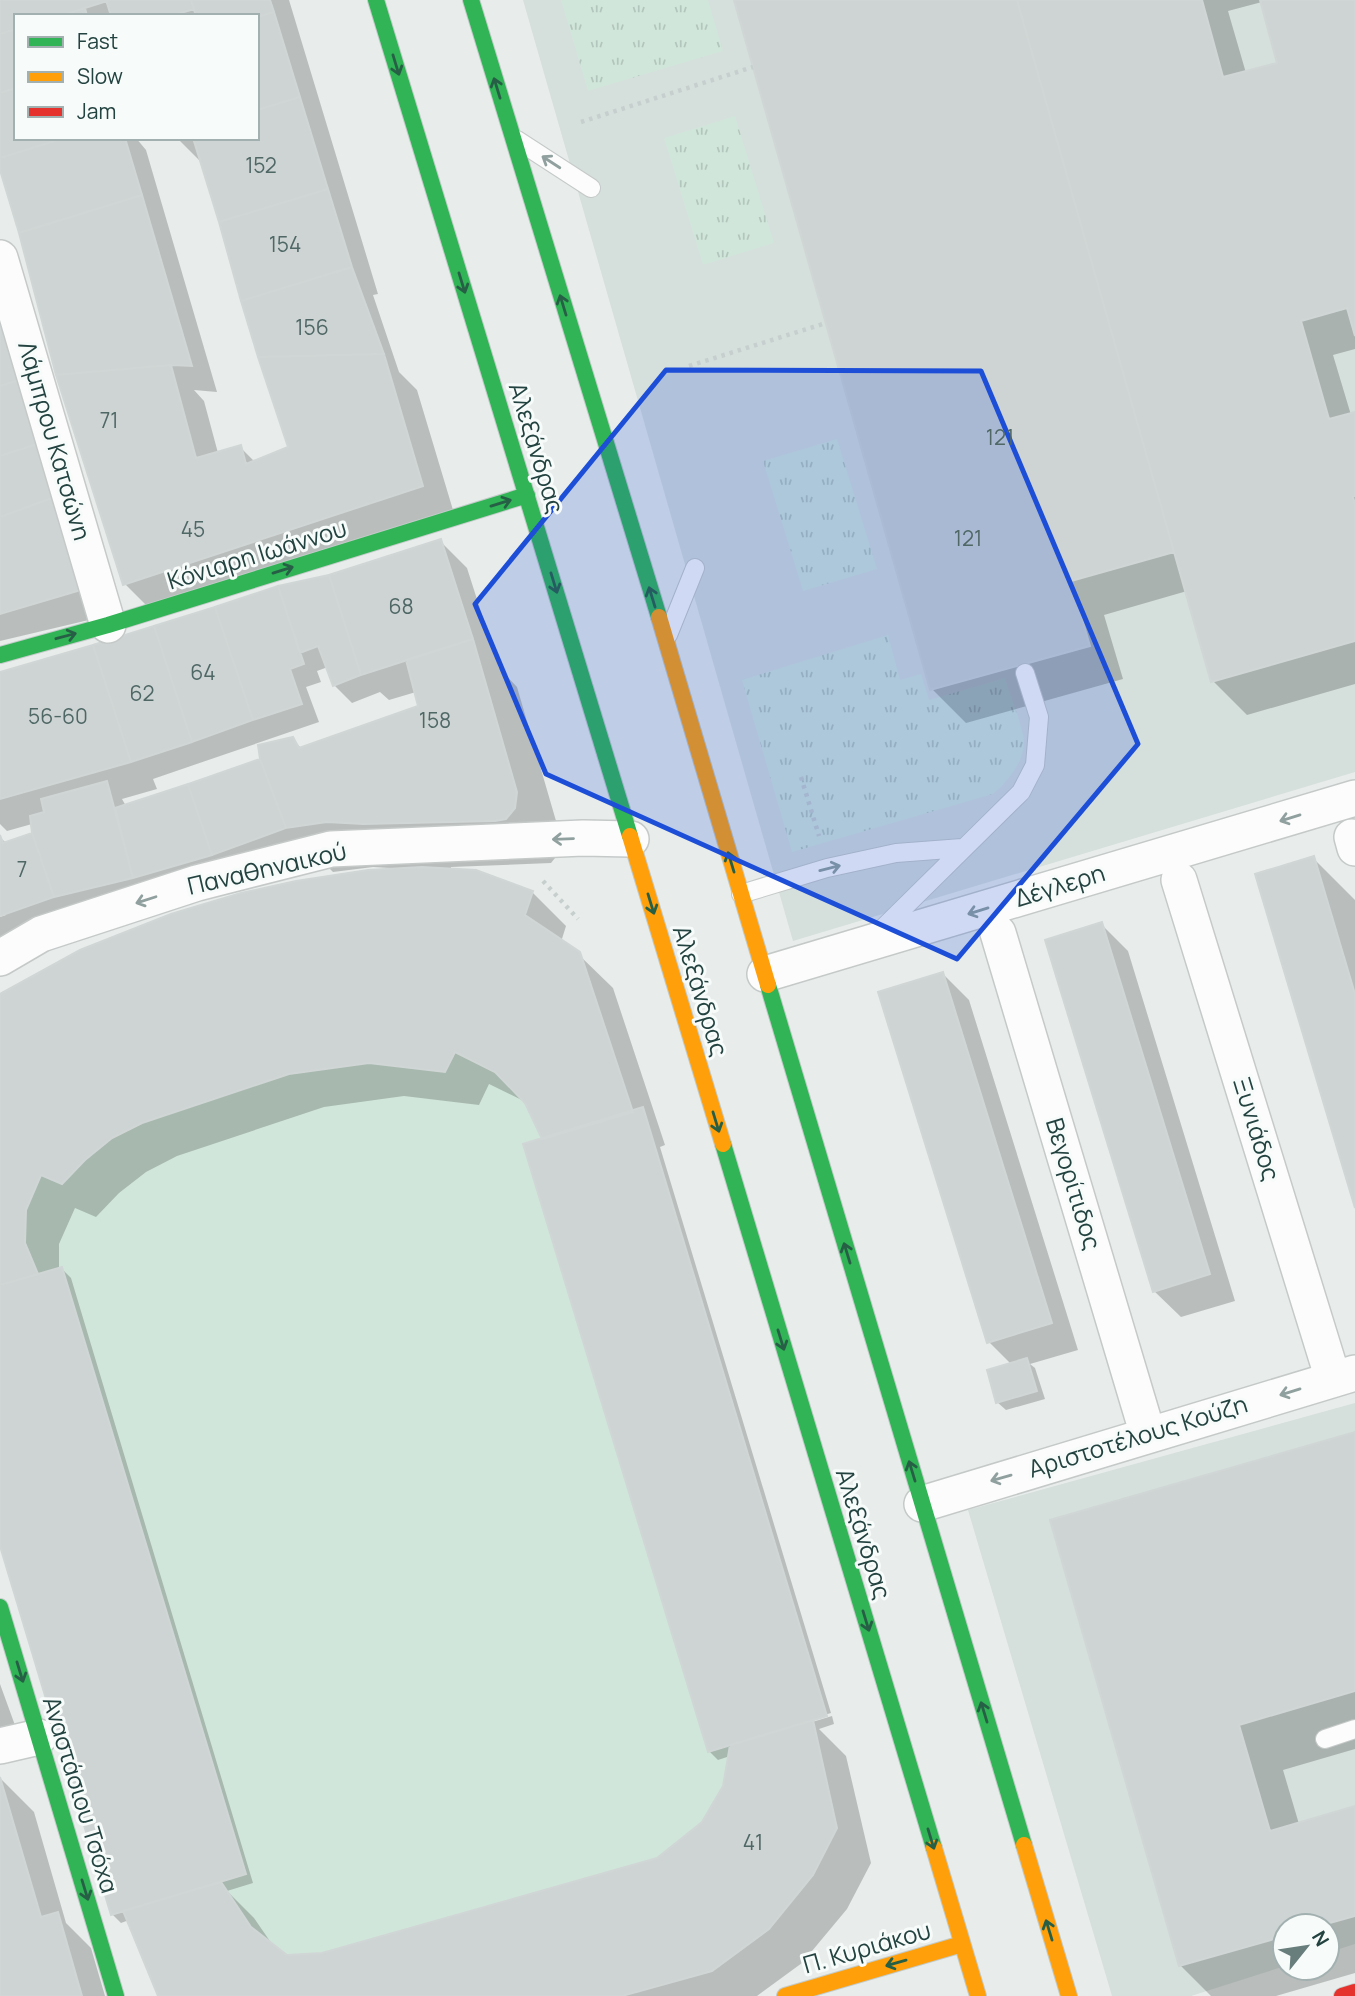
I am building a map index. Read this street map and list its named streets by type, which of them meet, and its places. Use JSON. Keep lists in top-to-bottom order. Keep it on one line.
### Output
{"streets":{"main road":["Αλεξάνδρας","Κόνιαρη Ιωάννου","Αναστάσιου Τσόχα","Π. Κυριάκου"],"street":["Λάμπρου Κατσώνη","Παναθηναικού","Δέγλερη","Ξυνιάδος","Βεγορίτιδος","Αριστοτέλους Κούζη"]},"crossings":[["Λάμπρου Κατσώνη","Κόνιαρη Ιωάννου"],["Αλεξάνδρας","Κόνιαρη Ιωάννου"],["Αλεξάνδρας","Παναθηναικού"],["Αλεξάνδρας","Π. Κυριάκου"],["Ξυνιάδος","Αριστοτέλους Κούζη"],["Βεγορίτιδος","Αριστοτέλους Κούζη"]],"one_way":["Κόνιαρη Ιωάννου","Παναθηναικού","Δέγλερη","Αριστοτέλους Κούζη","Αναστάσιου Τσόχα","Π. Κυριάκου"],"house_numbers":["152","154","156","71","121","45","121","68","64","62","56-60","158","7","41"],"legend":["Fast","Slow","Jam"],"north":"top right"}
